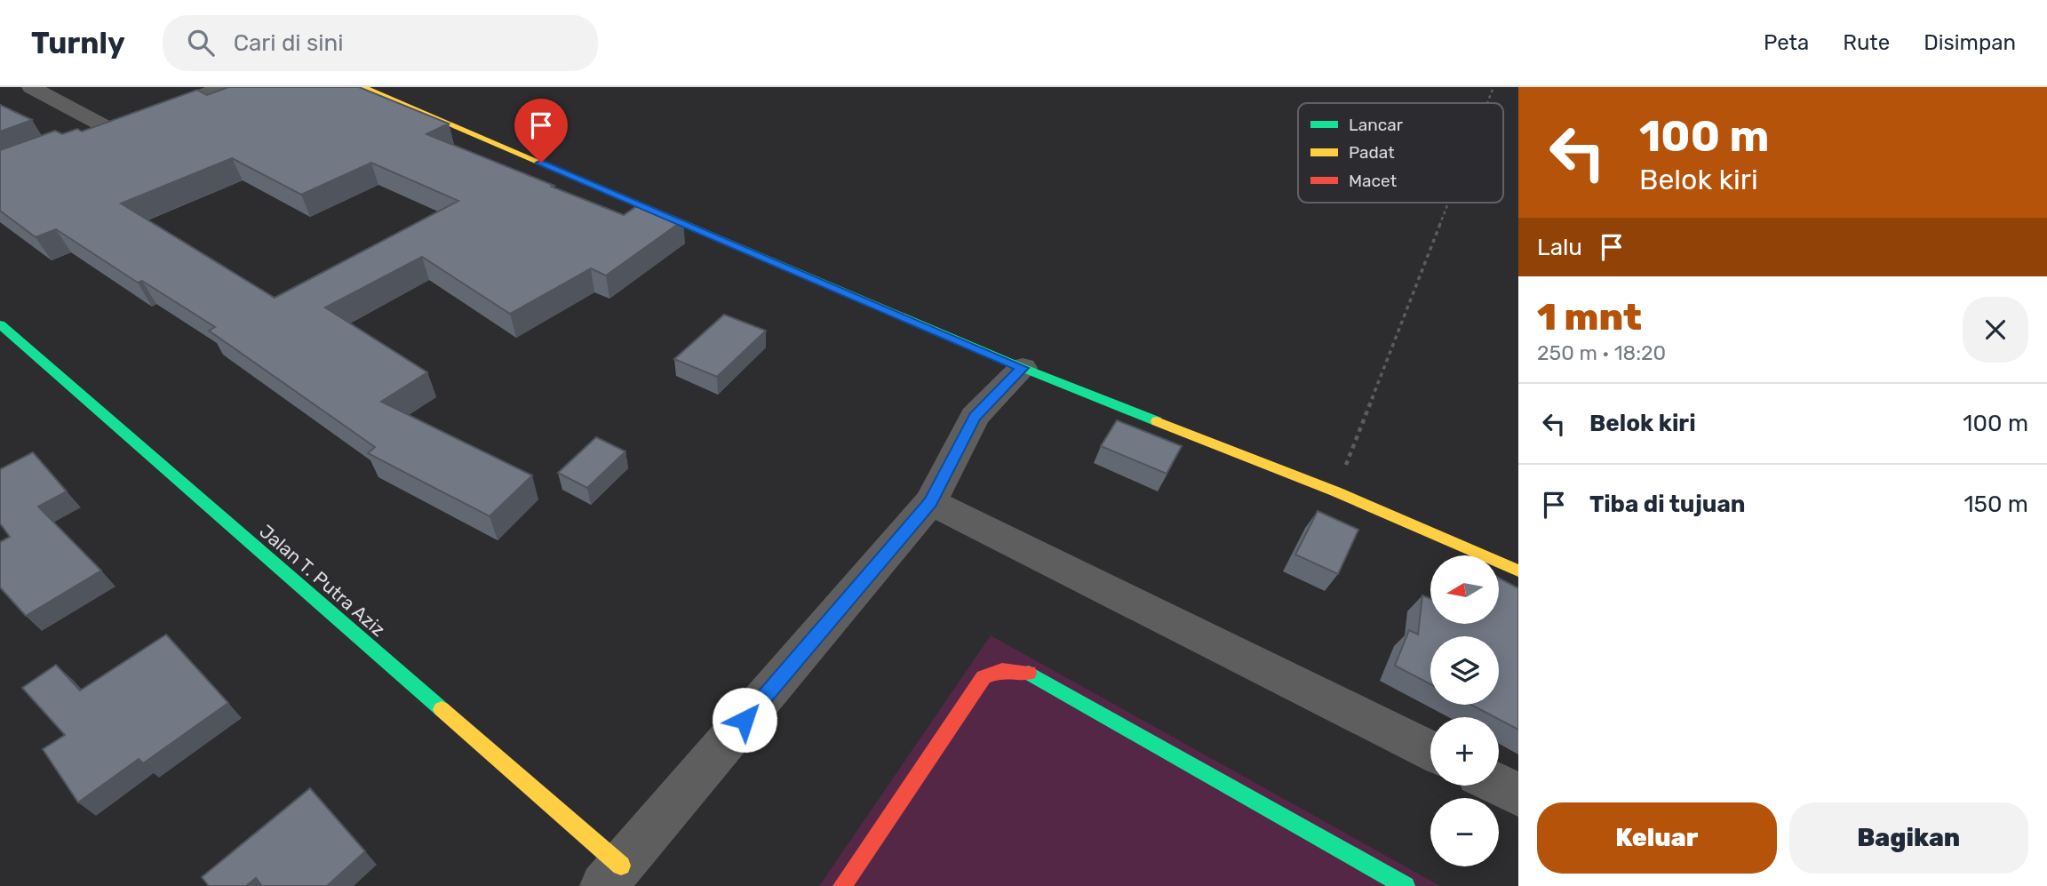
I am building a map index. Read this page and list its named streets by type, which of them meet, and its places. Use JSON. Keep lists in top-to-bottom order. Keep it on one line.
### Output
{"streets":{"street":["Jalan T. Putra Aziz"]},"legend":["Lancar","Padat","Macet"],"north":"left","page":{"header":"Turnly","search":"Cari di sini","nav":["Peta","Rute","Disimpan"],"turn":["100 m","Belok kiri"],"then":"Lalu","heading":["1 mnt","250 m · 18:20"],"list":[{"name":"Belok kiri","value":"100 m"},{"name":"Tiba di tujuan","value":"150 m"}],"map_buttons":["+","−"],"buttons":["Keluar","Bagikan"]}}
